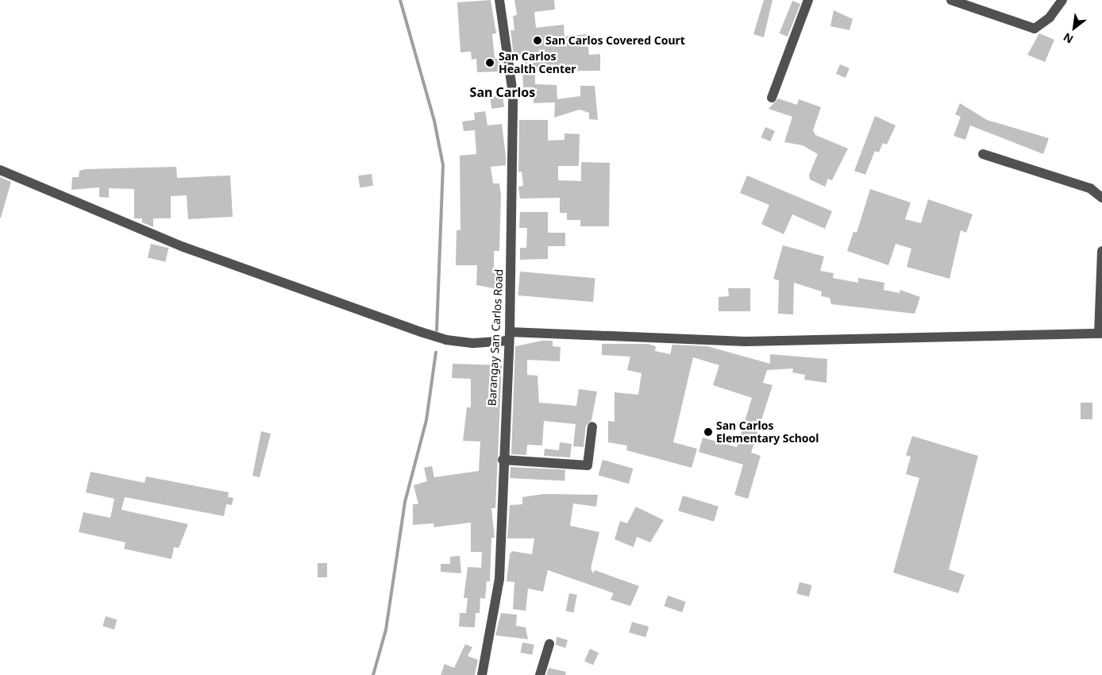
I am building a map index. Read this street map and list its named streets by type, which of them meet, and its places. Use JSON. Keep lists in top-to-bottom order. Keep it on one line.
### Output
{"streets":{"street":["Barangay San Carlos Road"]},"districts":["San Carlos"],"places":["San Carlos Covered Court","San Carlos Health Center","San Carlos Elementary School"],"north":"bottom left"}
